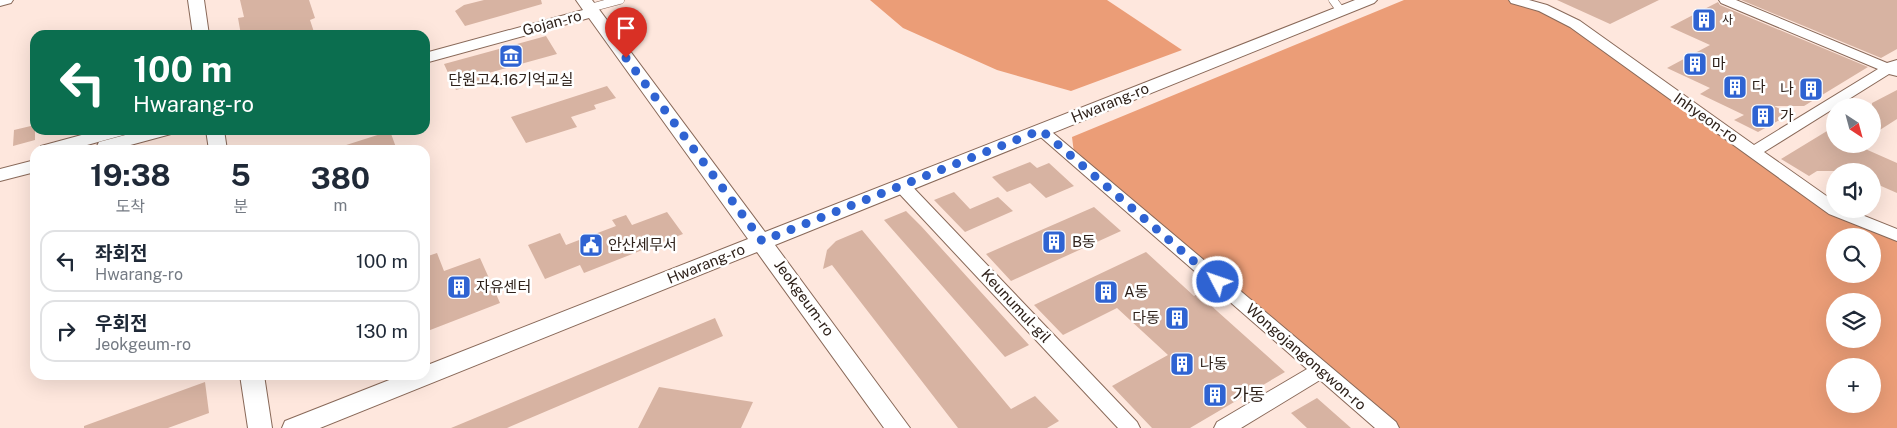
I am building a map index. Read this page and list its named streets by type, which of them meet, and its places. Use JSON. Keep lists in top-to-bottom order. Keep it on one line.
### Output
{"streets":{"street":["Gojan-ro","Hwarang-ro","Inhyeon-ro","Jeokgeum-ro","Keunumul-gil","Wongojangongwon-ro"]},"crossings":[["Gojan-ro","Jeokgeum-ro"],["Hwarang-ro","Jeokgeum-ro"],["Hwarang-ro","Keunumul-gil"],["Hwarang-ro","Wongojangongwon-ro"]],"places":{"building":["사","마","다","나","가","B동","자유센터","A동","다동","나동","가동"],"museum":["단원고4.16기억교실"],"public building":["안산세무서"]},"north":"bottom right","page":{"turn":["100 m","Hwarang-ro"],"map_buttons":"+","eta":["19:38","도착","5","분","380","m"],"list":[{"name":"좌회전","note":"Hwarang-ro","value":"100 m"},{"name":"우회전","note":"Jeokgeum-ro","value":"130 m"}]}}
